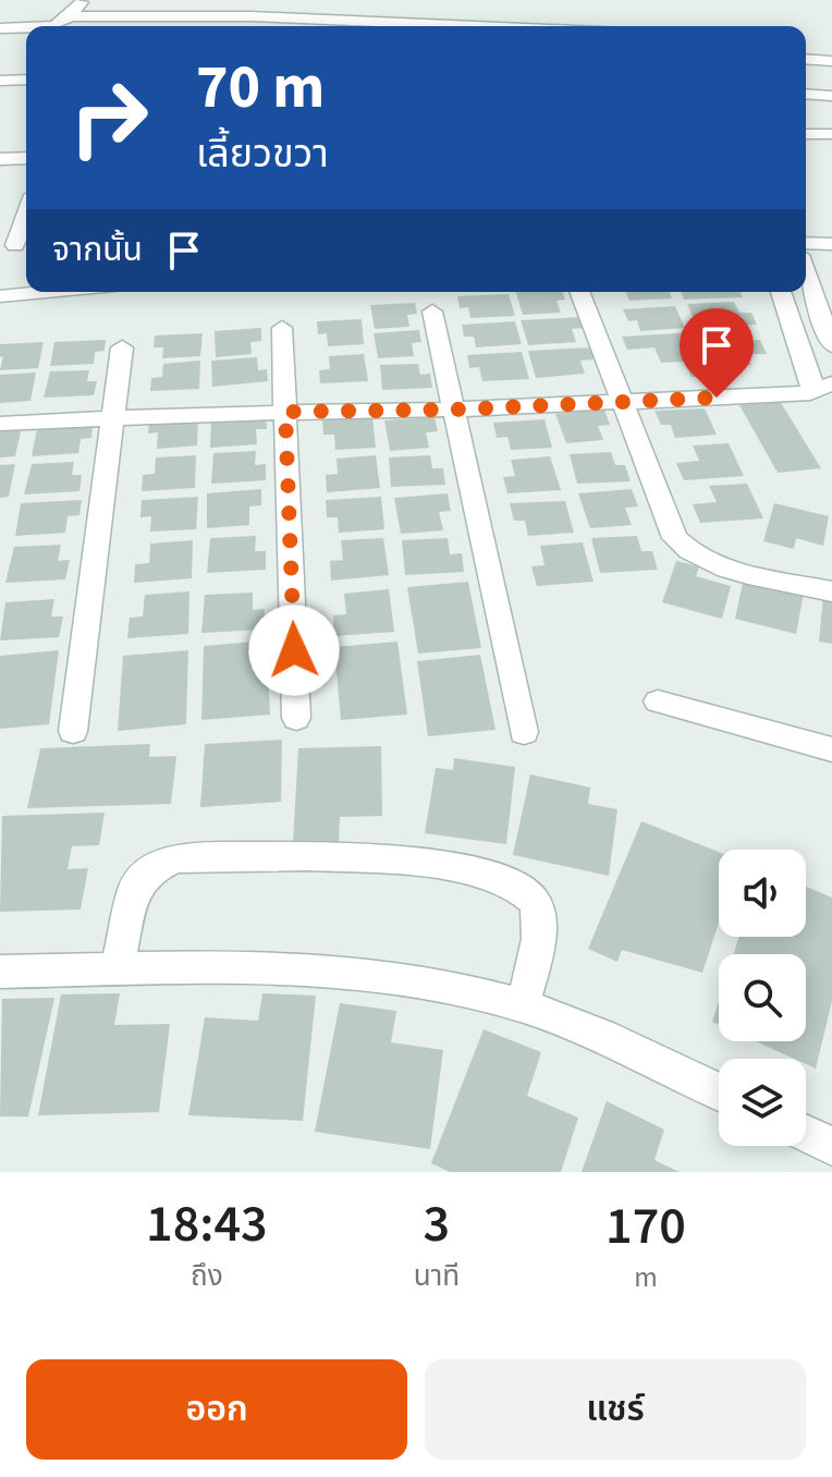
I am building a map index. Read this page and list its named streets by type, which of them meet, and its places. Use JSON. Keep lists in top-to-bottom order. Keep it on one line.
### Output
{"page":{"turn":["70 m","เลี้ยวขวา"],"then":"จากนั้น","eta":["18:43","ถึง","3","นาที","170","m"],"buttons":["ออก","แชร์"]}}
